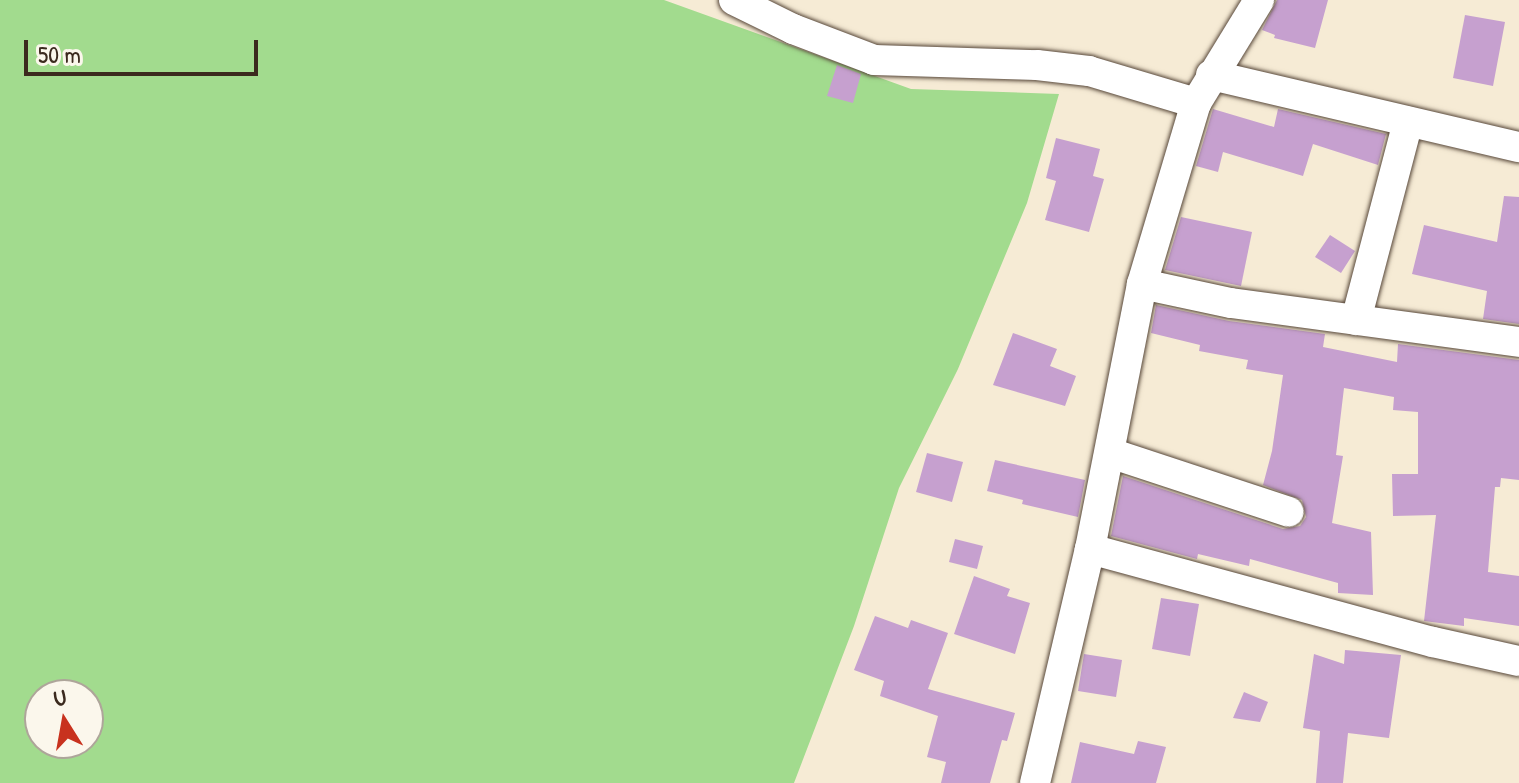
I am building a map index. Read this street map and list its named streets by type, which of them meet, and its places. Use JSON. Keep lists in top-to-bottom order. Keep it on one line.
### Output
{"scale_bar":"50 m","north":"top"}
